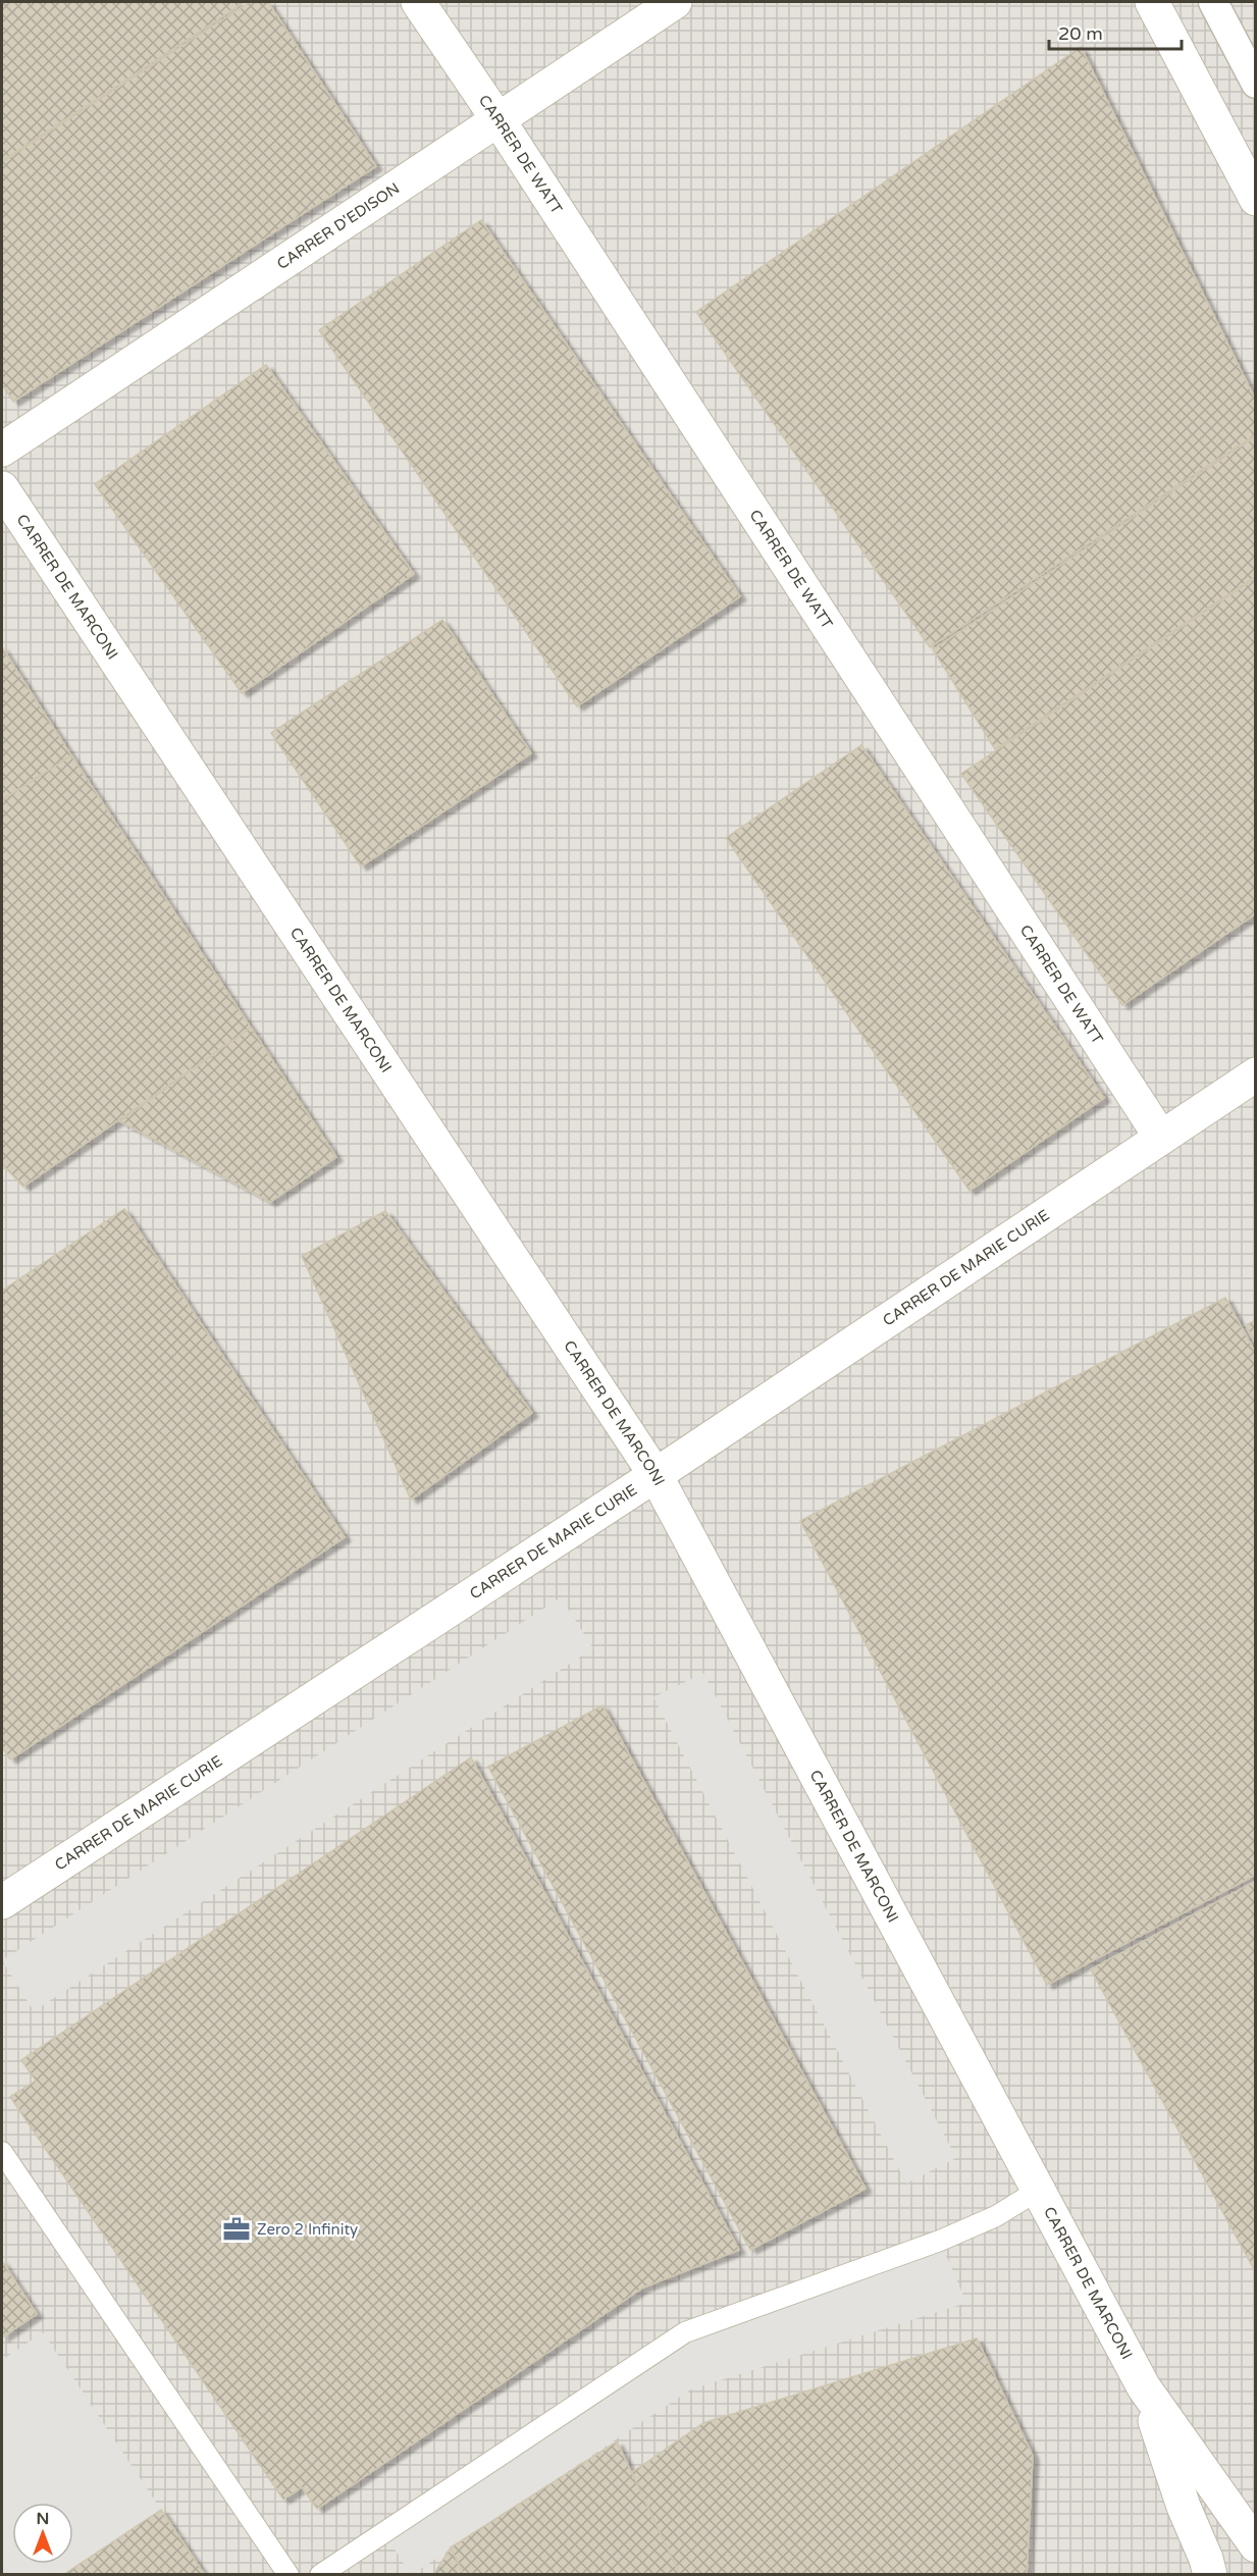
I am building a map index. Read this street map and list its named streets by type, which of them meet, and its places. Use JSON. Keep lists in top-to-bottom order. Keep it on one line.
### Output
{"streets":{"street":["CARRER DE WATT","CARRER D'EDISON","CARRER DE MARCONI","CARRER DE MARIE CURIE"]},"crossings":[["CARRER DE WATT","CARRER D'EDISON"],["CARRER DE WATT","CARRER DE MARIE CURIE"],["CARRER DE MARCONI","CARRER DE MARIE CURIE"]],"places":{"office":["Zero 2 Infinity"]},"scale_bar":"20 m","north":"top"}
